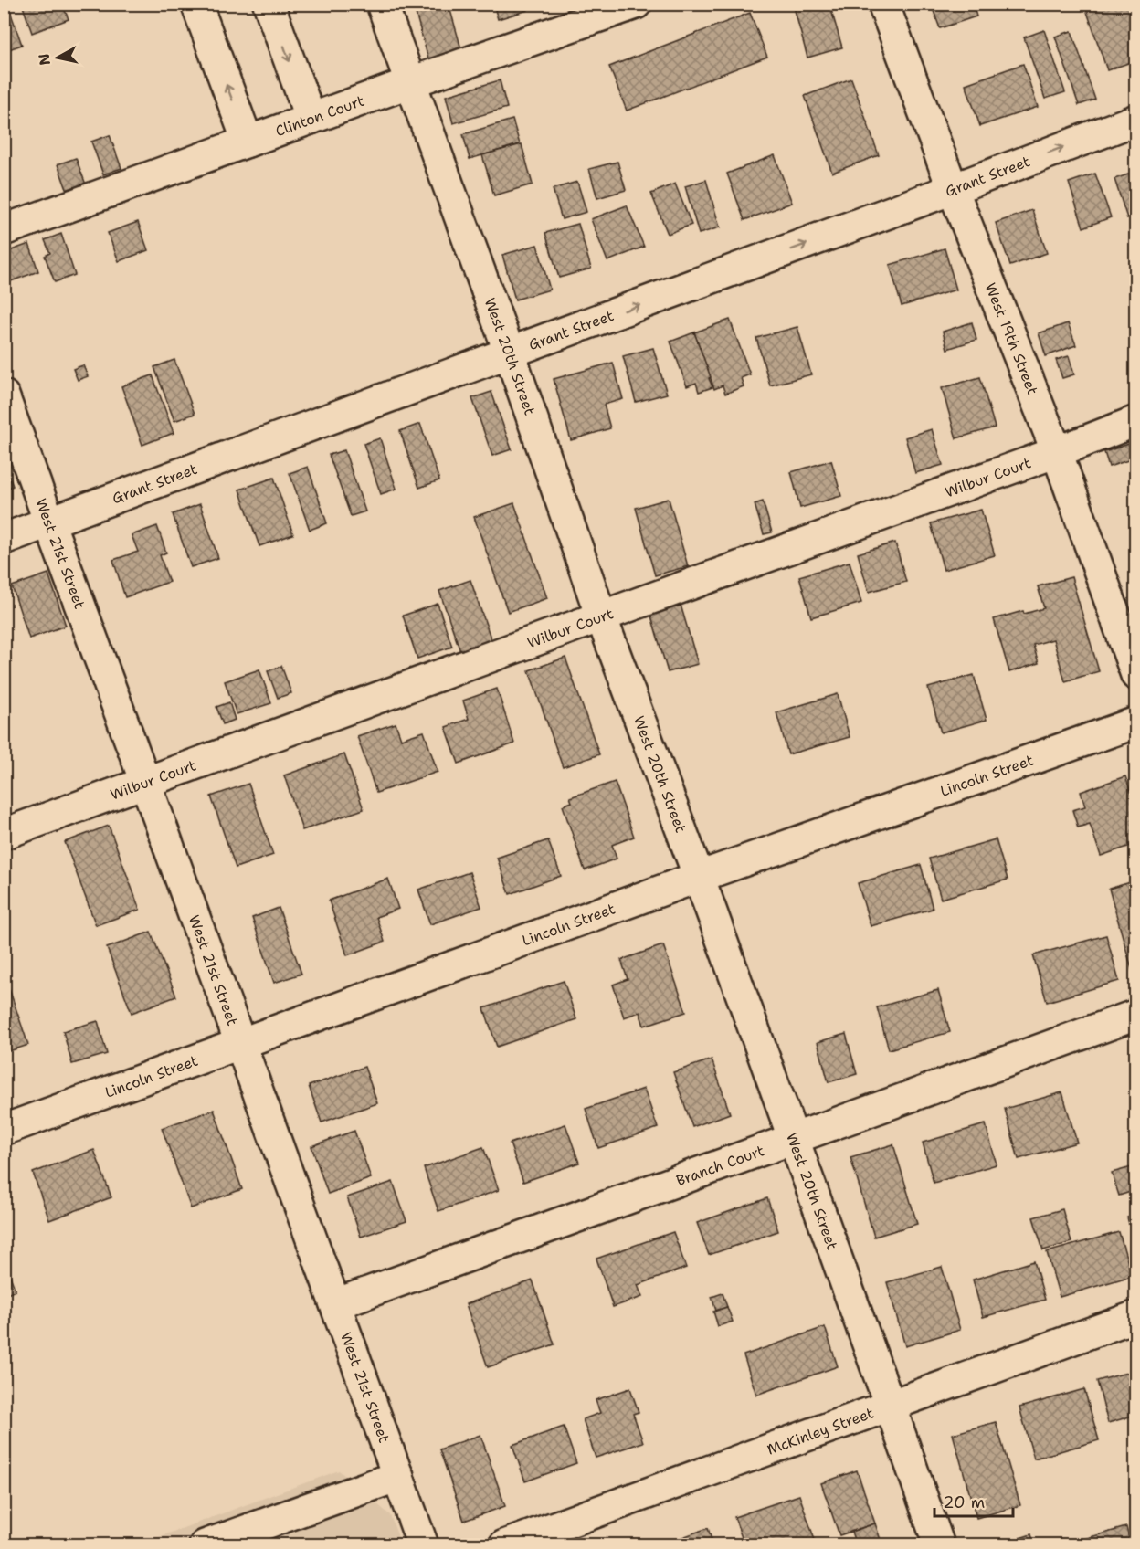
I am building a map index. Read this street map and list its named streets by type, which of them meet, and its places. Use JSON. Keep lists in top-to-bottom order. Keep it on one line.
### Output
{"streets":{"street":["Clinton Court","Grant Street","West 19th Street","West 20th Street","Wilbur Court","West 21st Street","Lincoln Street","Branch Court","McKinley Street"]},"crossings":[["Clinton Court","West 20th Street"],["Grant Street","West 19th Street"],["Grant Street","West 20th Street"],["Grant Street","West 21st Street"],["West 19th Street","Wilbur Court"],["West 20th Street","Wilbur Court"],["West 20th Street","Lincoln Street"],["West 20th Street","Branch Court"],["West 20th Street","McKinley Street"],["Wilbur Court","West 21st Street"],["West 21st Street","Lincoln Street"],["West 21st Street","Branch Court"]],"one_way":["Grant Street"],"scale_bar":"20 m","north":"left"}
